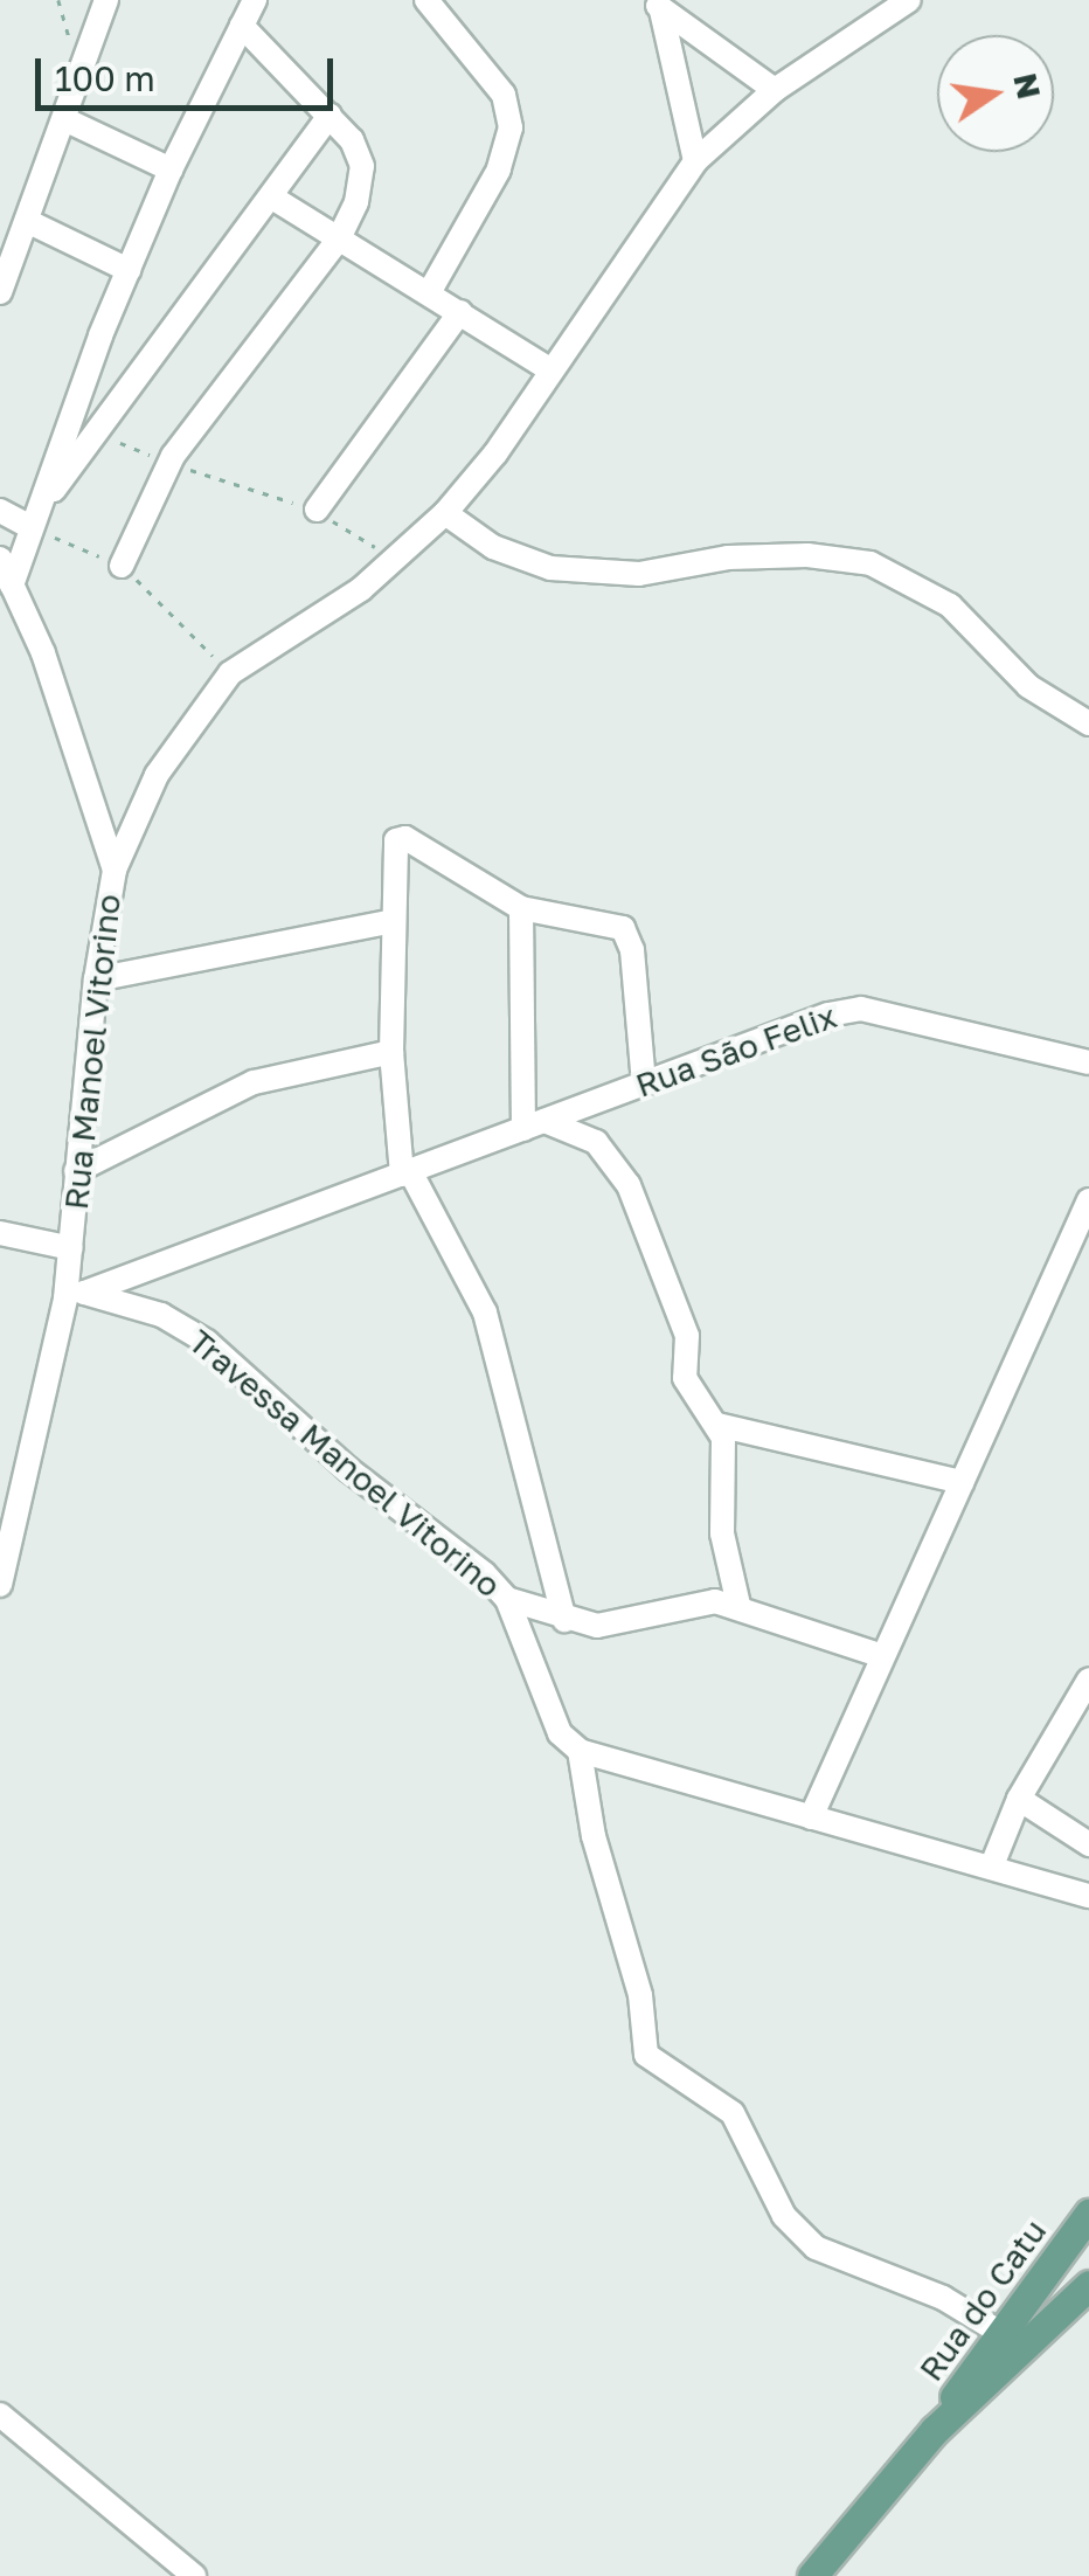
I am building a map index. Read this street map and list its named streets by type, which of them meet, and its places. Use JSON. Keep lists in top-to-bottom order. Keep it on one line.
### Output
{"streets":{"main road":["Rua do Catu"],"street":["Rua São Felix","Rua Manoel Vitorino","Travessa Manoel Vitorino"]},"crossings":[["Rua São Felix","Rua Manoel Vitorino"],["Rua São Felix","Travessa Manoel Vitorino"],["Rua Manoel Vitorino","Travessa Manoel Vitorino"]],"scale_bar":"100 m","north":"right"}
